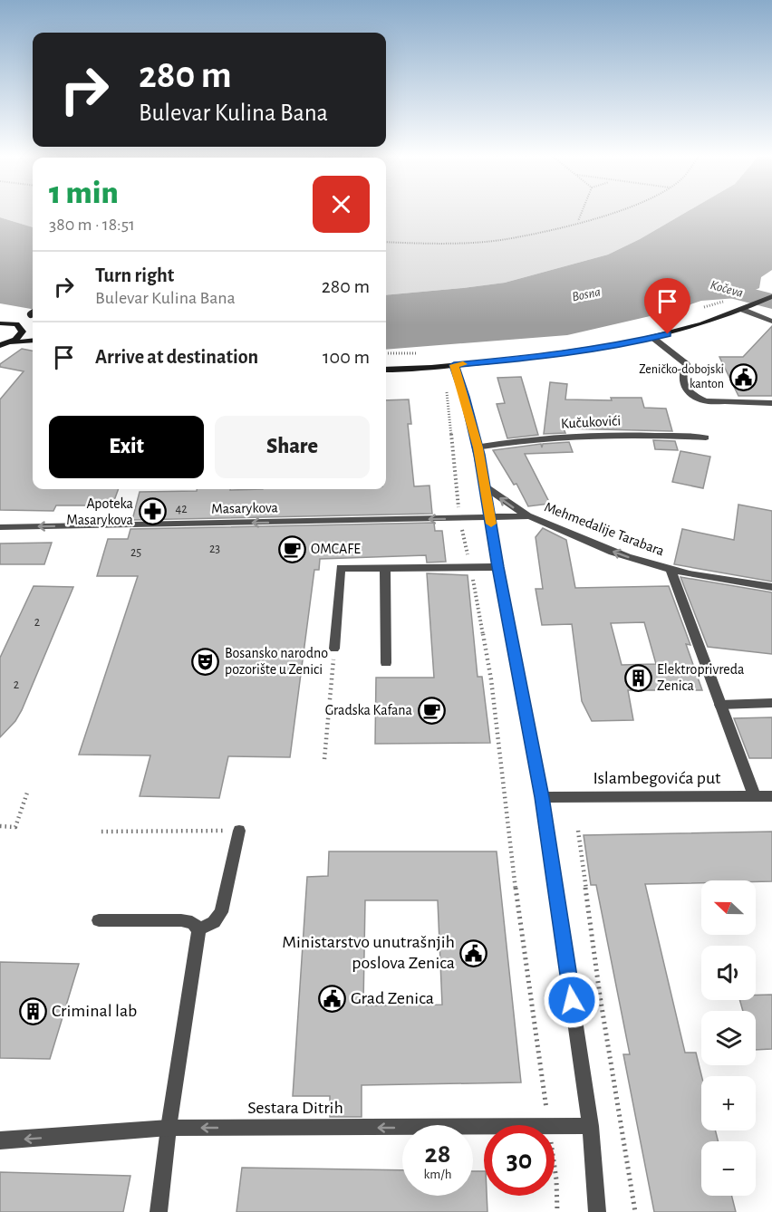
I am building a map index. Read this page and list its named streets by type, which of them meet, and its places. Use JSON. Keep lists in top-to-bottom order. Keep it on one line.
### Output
{"streets":{"street":["Kučukovići","Masarykova","Mehmedalije Tarabara","Islambegovića put","Sestara Ditrih"]},"crossings":[["Masarykova","Mehmedalije Tarabara"]],"one_way":["Masarykova","Mehmedalije Tarabara","Sestara Ditrih"],"water":["Kočeva","Bosna"],"places":{"public building":["Zeničko-dobojski kanton","Ministarstvo unutrašnjih poslova Zenica","Grad Zenica"],"pharmacy":["Apoteka Masarykova"],"cafe":["OMCAFE","Gradska Kafana"],"theatre":["Bosansko narodno pozorište u Zenici"],"building":["Elektroprivreda Zenica","Criminal lab"]},"house_numbers":["42","23","25","2","2"],"north":"left","page":{"turn":["280 m","Bulevar Kulina Bana"],"heading":["1 min","380 m · 18:51"],"list":[{"name":"Turn right","note":"Bulevar Kulina Bana","value":"280 m"},{"name":"Arrive at destination","value":"100 m"}],"buttons":["Exit","Share"],"map_buttons":["+","−"],"speed":"28 km/h","limit":"30"}}
